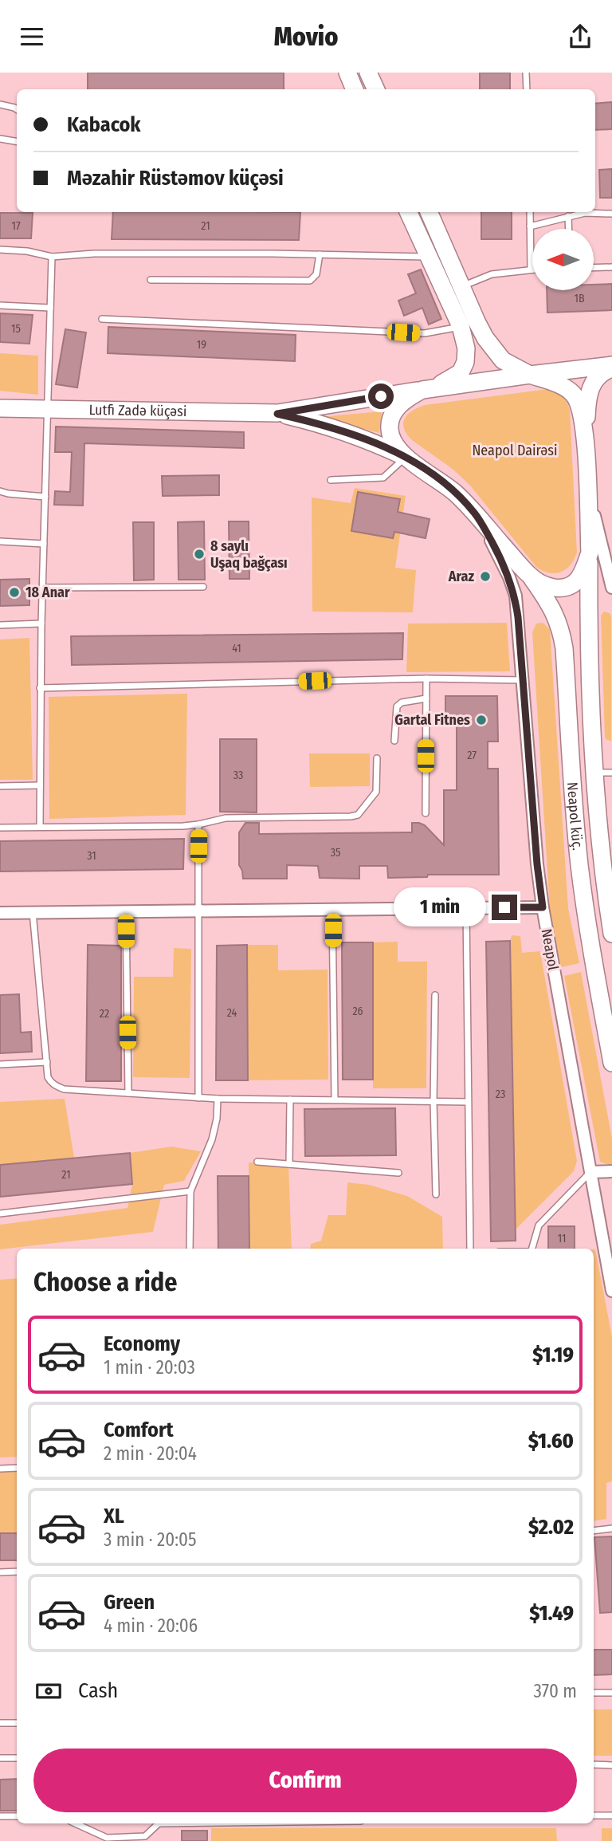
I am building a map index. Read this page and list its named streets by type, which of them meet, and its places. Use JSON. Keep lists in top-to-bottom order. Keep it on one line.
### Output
{"streets":{"main road":["Lutfi Zadə küçəsi","Neapol küç."],"street":["Neapol"]},"crossings":[["Neapol küç.","Neapol"]],"parks":["Neapol Dairəsi"],"places":["8 saylı Uşaq bağçası","Araz","18 Anar","Gartal Fitnes"],"house_numbers":["17","21","1B","15","19","41","27","33","35","31","26","24","22","23","21","11"],"north":"left","page":{"header":"Movio","banner":["Kabacok","Məzahir Rüstəmov küçəsi"],"bubble":"1 min","heading":"Choose a ride","list":[{"name":"Economy","note":"1 min · 20:03","value":"$1.19"},{"name":"Comfort","note":"2 min · 20:04","value":"$1.60"},{"name":"XL","note":"3 min · 20:05","value":"$2.02"},{"name":"Green","note":"4 min · 20:06","value":"$1.49"}],"pay":["Cash","370 m"],"buttons":"Confirm"}}
